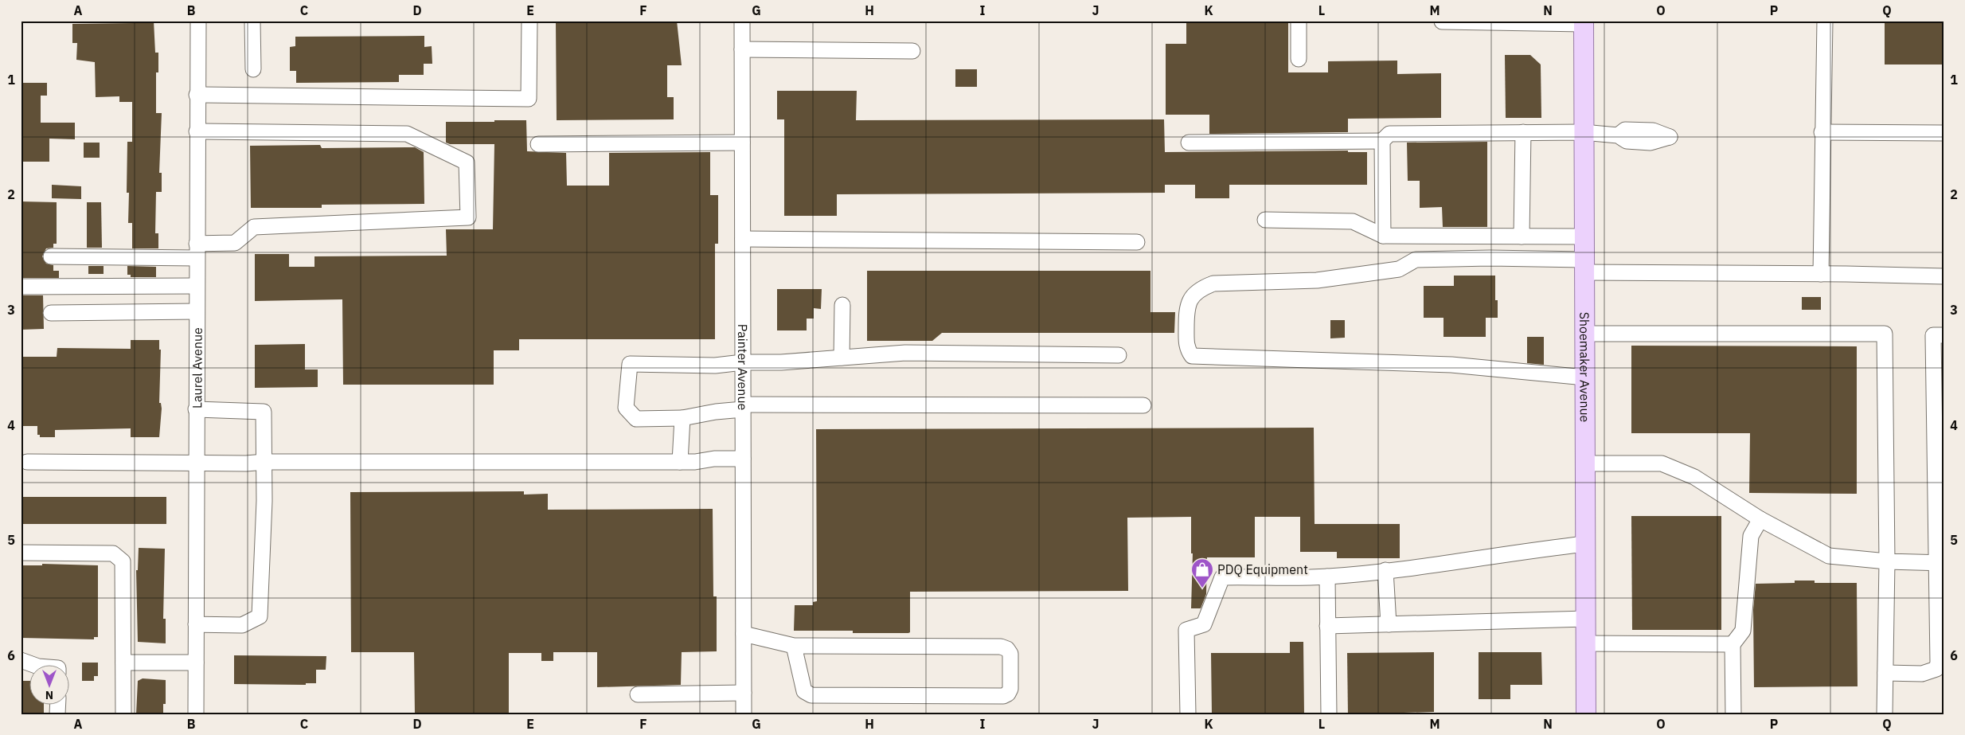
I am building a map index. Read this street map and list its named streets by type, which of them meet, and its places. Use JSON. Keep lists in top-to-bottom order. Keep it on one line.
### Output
{"streets":{"main road":["Shoemaker Avenue"],"street":["Laurel Avenue","Painter Avenue"]},"places":{"shop":["PDQ Equipment"]},"north":"bottom","grid":{"columns":["A","B","C","D","E","F","G","H","I","J","K","L","M","N","O","P","Q"],"rows":["1","2","3","4","5","6"]}}
